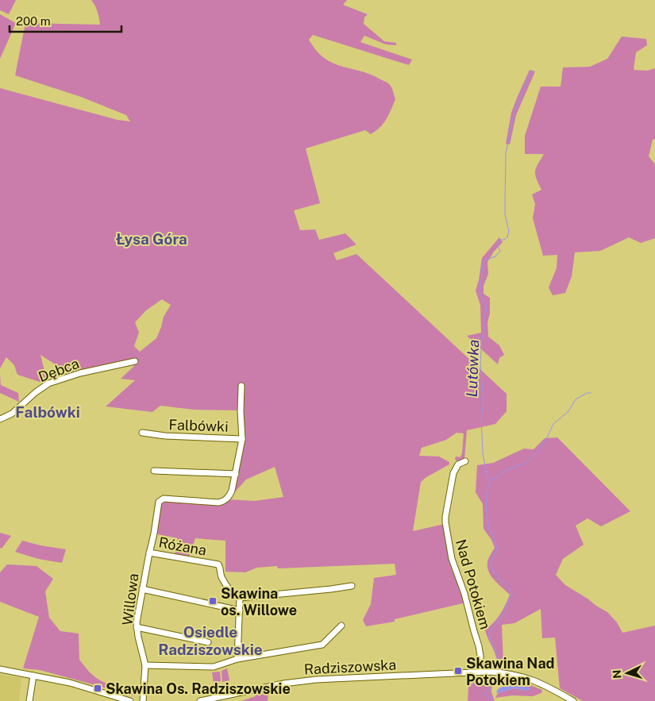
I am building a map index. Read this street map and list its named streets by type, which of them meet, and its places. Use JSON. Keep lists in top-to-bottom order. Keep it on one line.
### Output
{"streets":{"street":["Dębca","Falbówki","Różana","Nad Potokiem","Willowa","Radziszowska"]},"crossings":[["Falbówki","Willowa"],["Różana","Willowa"],["Nad Potokiem","Radziszowska"]],"districts":["Łysa Góra","Falbówki","Osiedle Radziszowskie"],"water":["Lutówka"],"places":{"transit":["Skawina os. Willowe","Skawina Nad Potokiem","Skawina Os. Radziszowskie"]},"scale_bar":"200 m","north":"left"}
